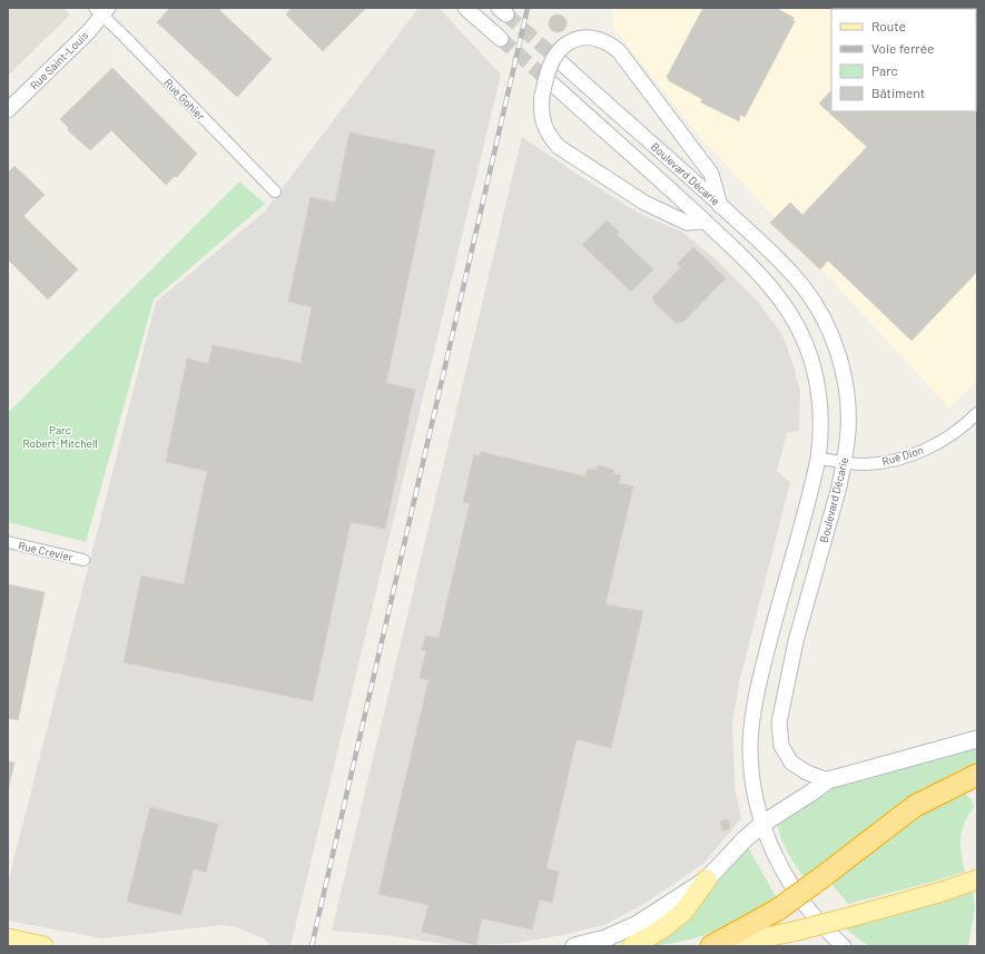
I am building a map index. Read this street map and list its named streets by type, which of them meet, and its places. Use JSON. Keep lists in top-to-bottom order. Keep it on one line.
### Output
{"streets":{"street":["Rue Saint-Louis","Rue Gohier","Boulevard Décarie","Rue Dion","Rue Crevier"]},"crossings":[["Rue Saint-Louis","Rue Gohier"],["Boulevard Décarie","Rue Dion"]],"parks":["Parc Robert-Mitchell"],"legend":["Route","Voie ferrée","Parc","Bâtiment"]}
